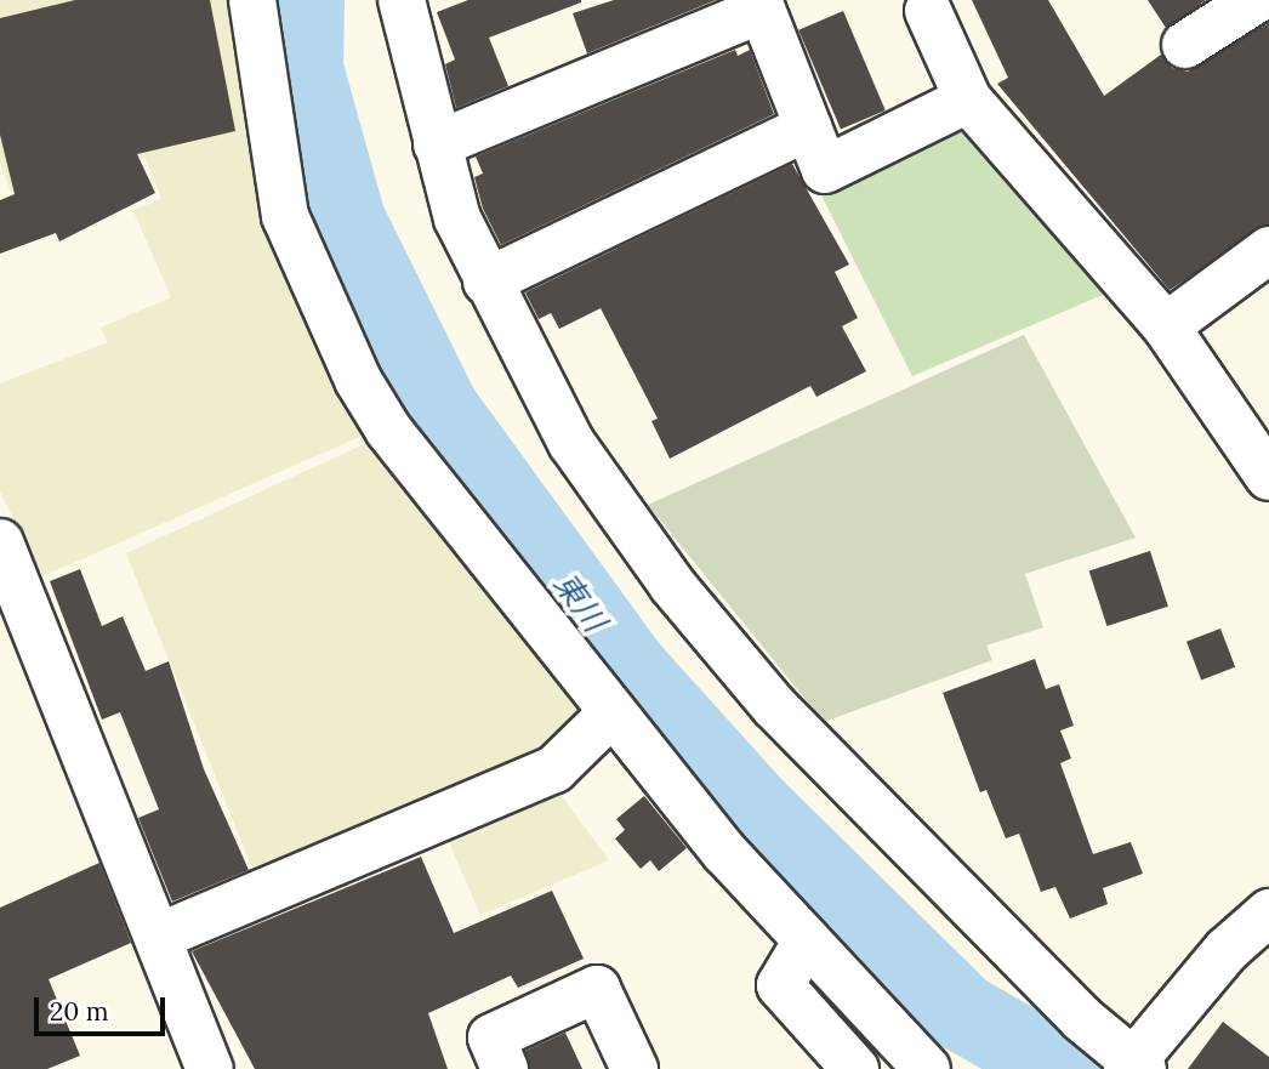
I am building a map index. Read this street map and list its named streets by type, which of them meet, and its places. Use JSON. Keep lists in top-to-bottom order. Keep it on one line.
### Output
{"water":["東川"],"scale_bar":"20 m"}
